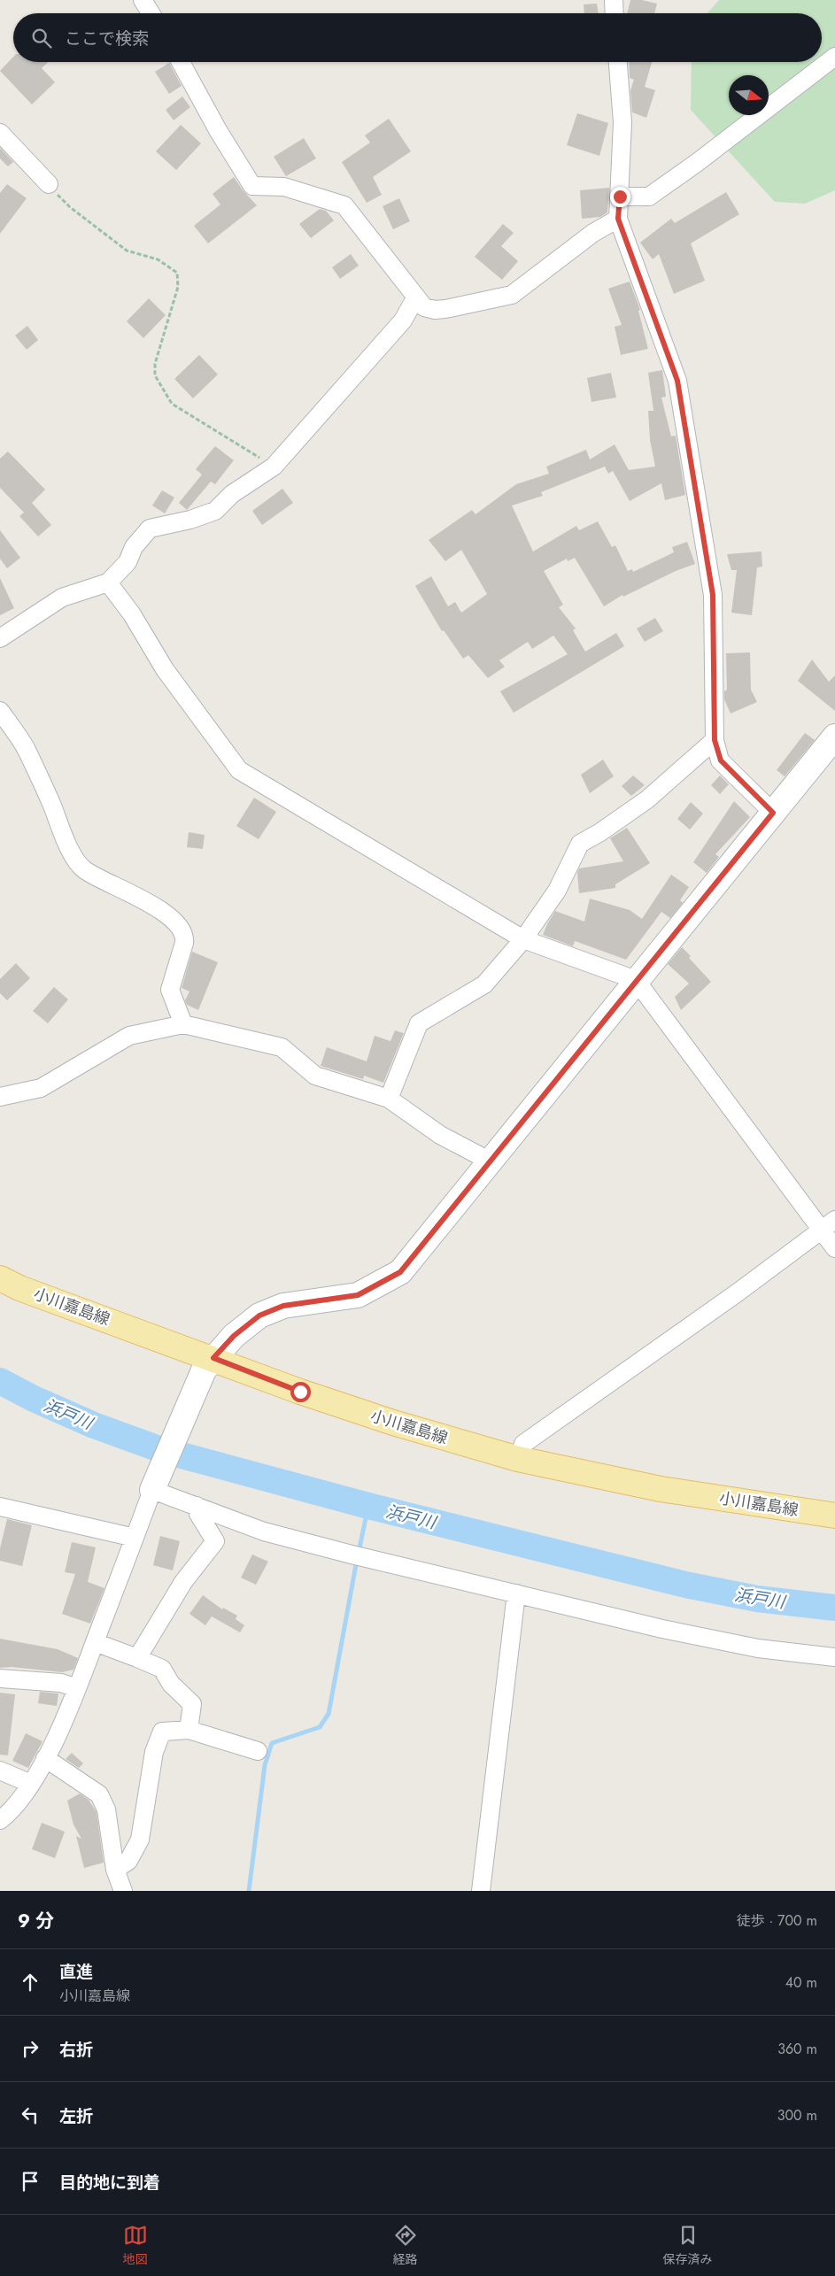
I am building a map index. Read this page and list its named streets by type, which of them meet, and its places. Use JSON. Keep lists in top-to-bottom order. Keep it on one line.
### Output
{"streets":{"main road":["小川嘉島線"]},"water":["浜戸川"],"north":"right","page":{"search":"ここで検索","heading":["9 分","徒歩 · 700 m"],"list":[["直進","小川嘉島線","40 m"],["右折","360 m"],["左折","300 m"],"目的地に到着"],"nav":["地図","経路","保存済み"]}}
